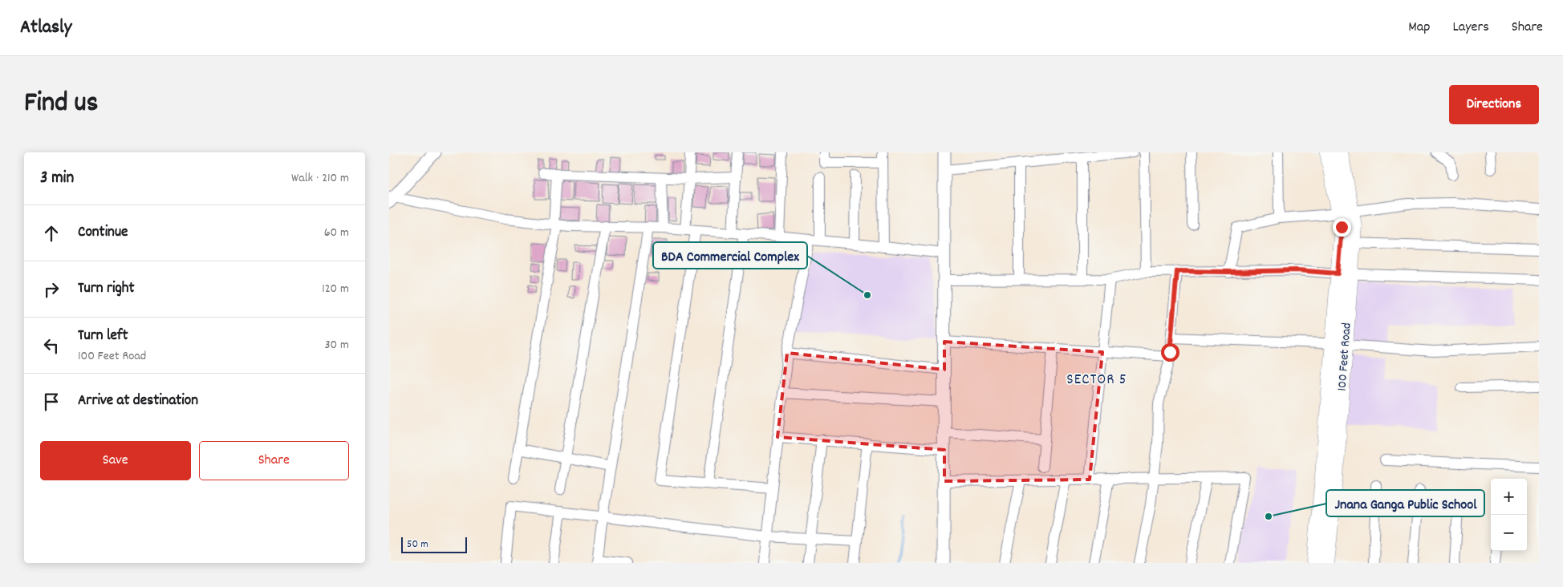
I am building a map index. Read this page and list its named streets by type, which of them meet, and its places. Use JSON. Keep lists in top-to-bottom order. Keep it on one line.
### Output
{"streets":{"main road":["100 Feet Road"]},"districts":["SECTOR 5"],"places":["BDA Commercial Complex","Jnana Ganga Public School"],"scale_bar":"50 m","page":{"header":"Atlasly","nav":["Map","Layers","Share"],"title":"Find us","buttons":["Directions",["Save","Share"]],"heading":["3 min","Walk · 210 m"],"list":[["Continue","60 m"],["Turn right","120 m"],["Turn left","100 Feet Road","30 m"],"Arrive at destination"],"map_buttons":["+","−"],"scale":"50 m"}}
